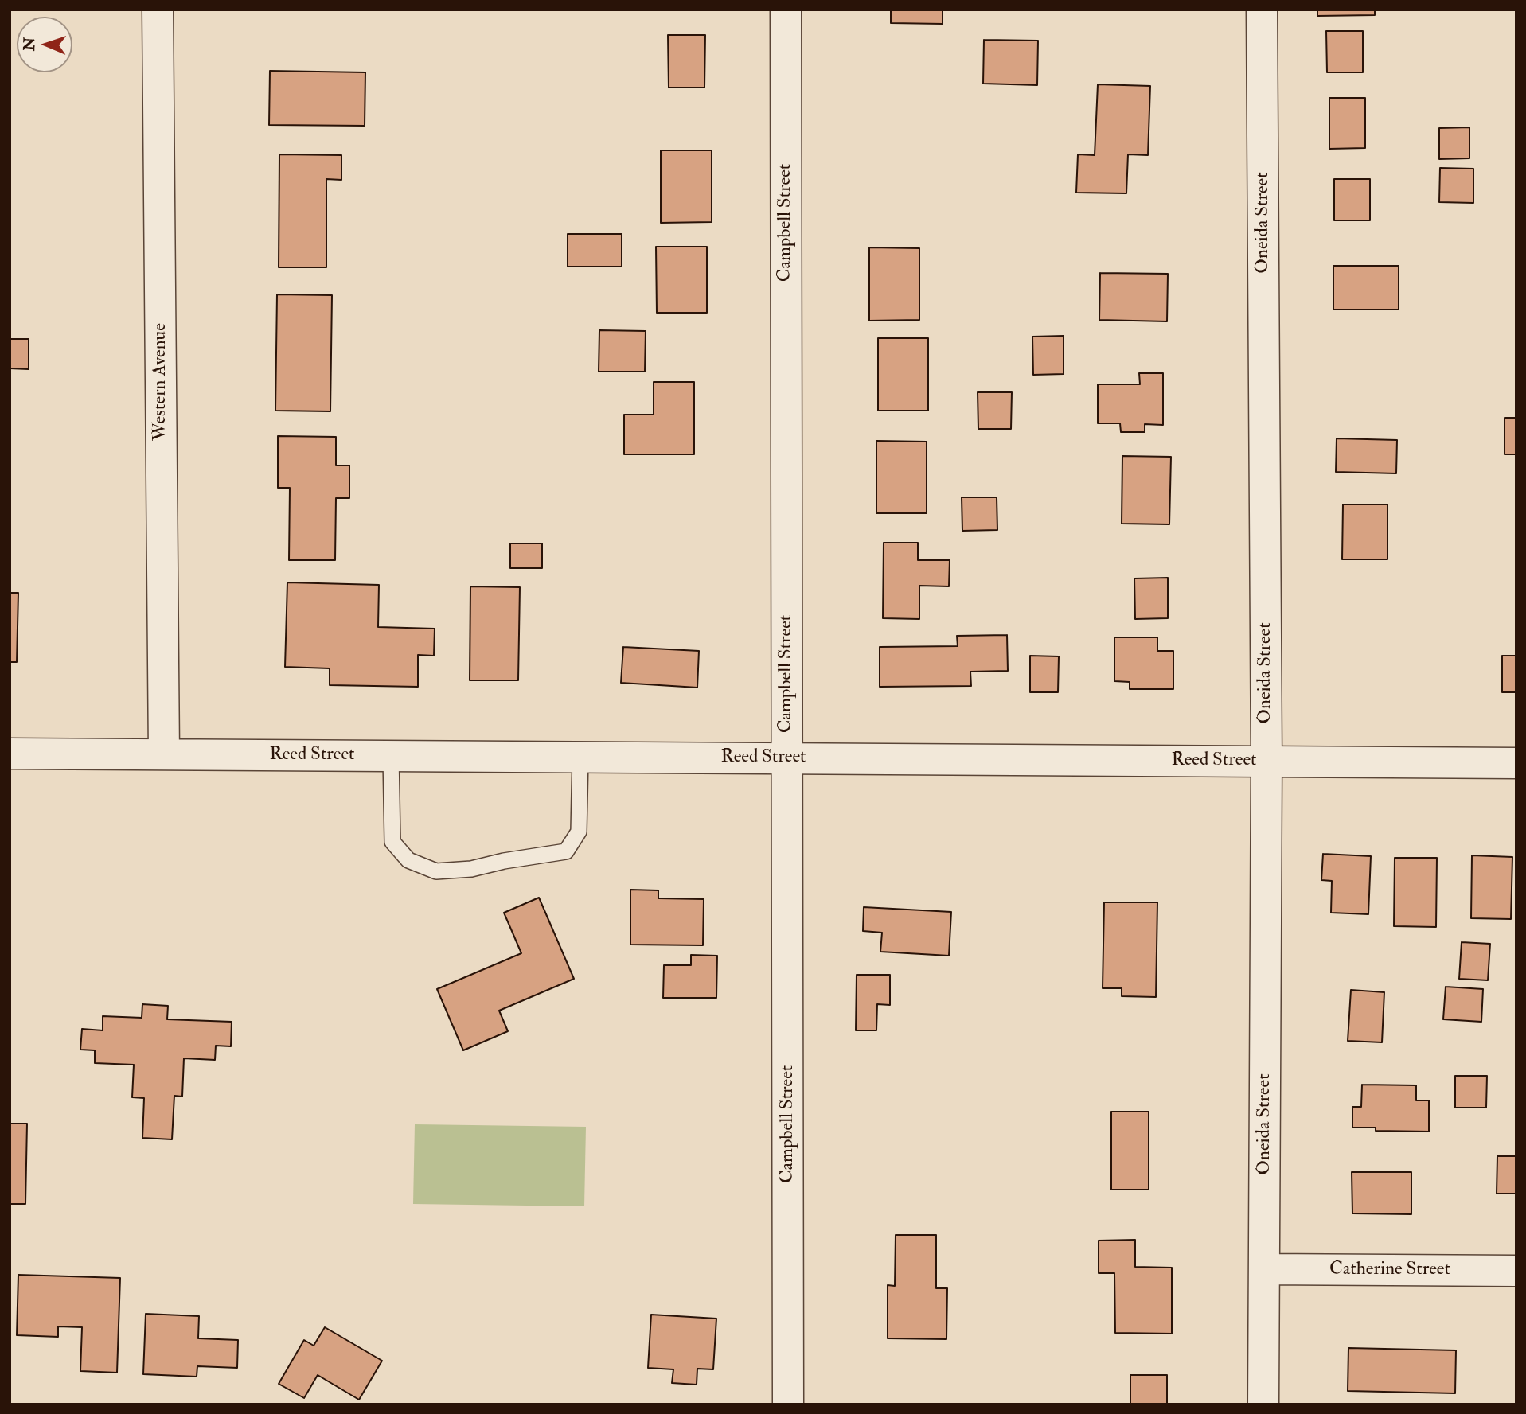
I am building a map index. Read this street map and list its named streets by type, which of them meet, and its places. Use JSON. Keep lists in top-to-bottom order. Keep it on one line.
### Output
{"streets":{"street":["Campbell Street","Oneida Street","Western Avenue","Reed Street","Catherine Street"]},"crossings":[["Campbell Street","Reed Street"],["Oneida Street","Reed Street"],["Oneida Street","Catherine Street"],["Western Avenue","Reed Street"]],"north":"left"}
